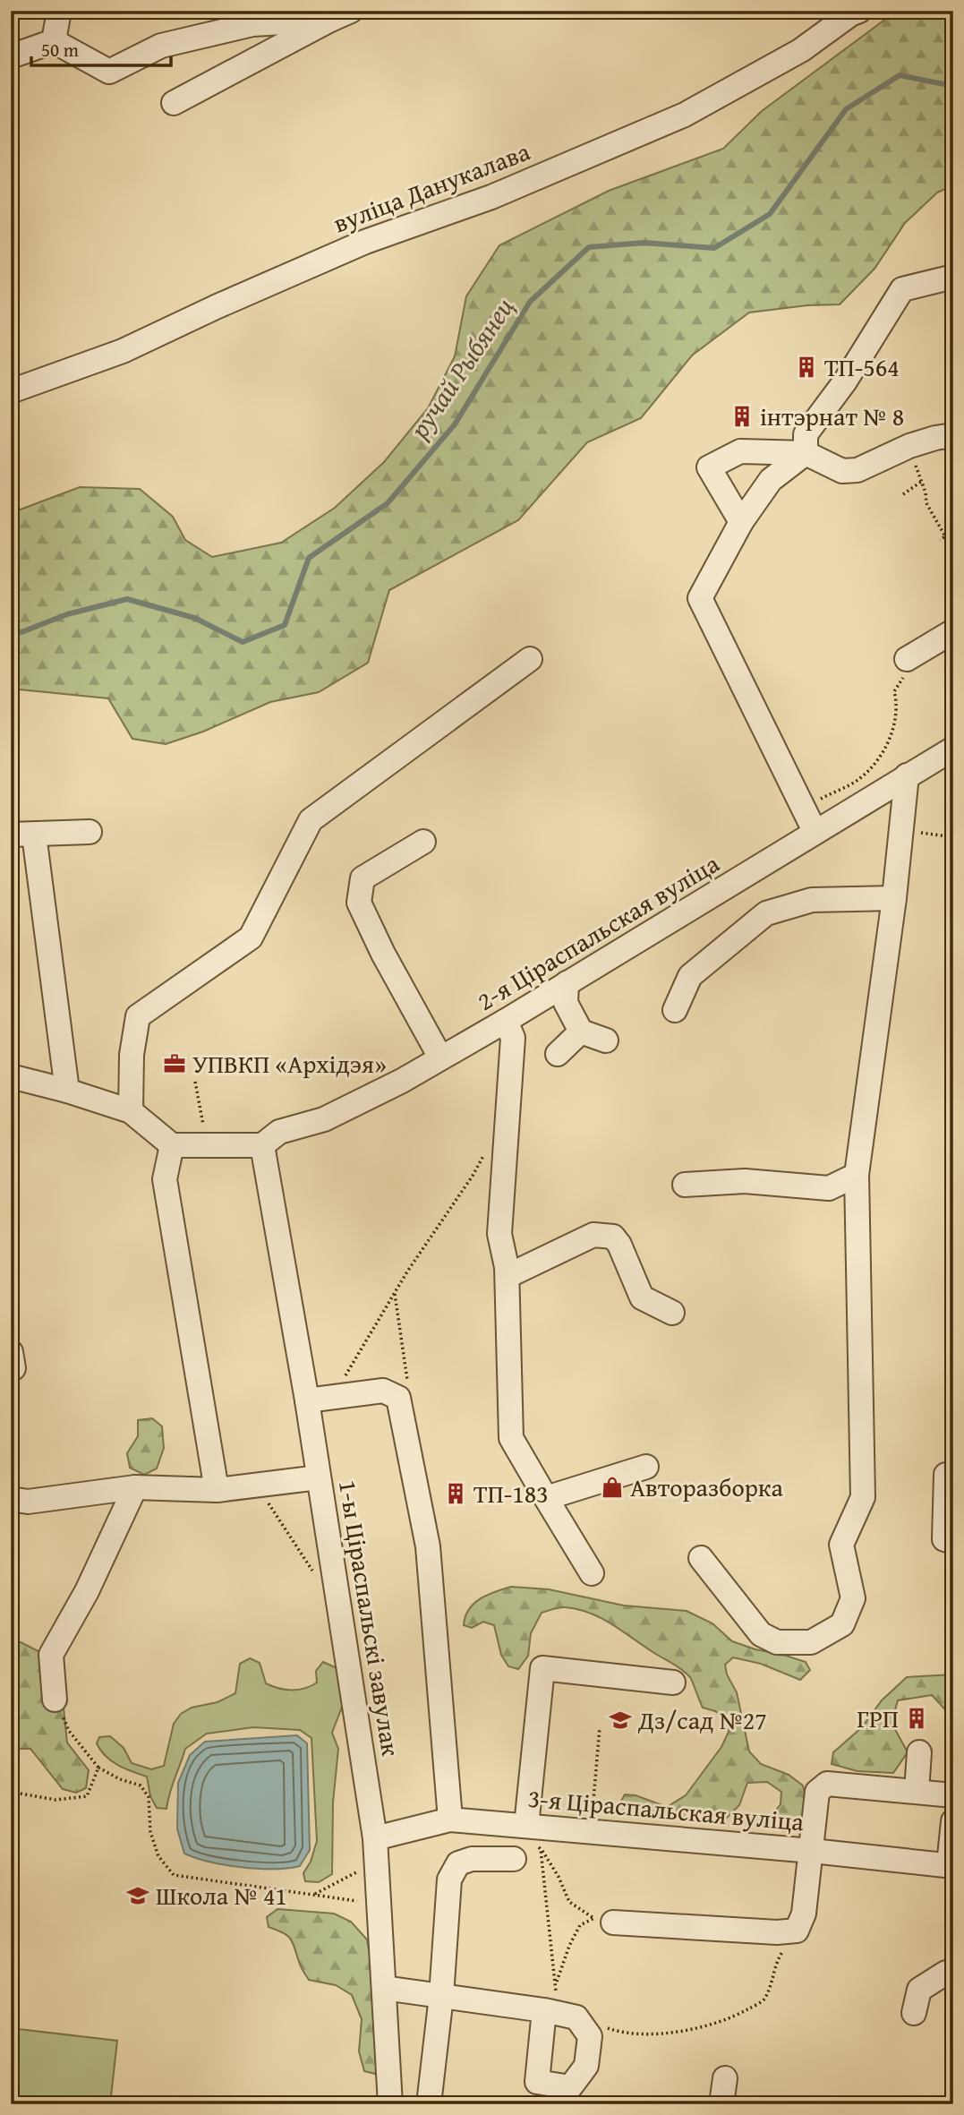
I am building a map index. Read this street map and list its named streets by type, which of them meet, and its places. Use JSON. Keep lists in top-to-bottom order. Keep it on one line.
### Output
{"streets":{"street":["вуліца Данукалава","2-я Ціраспальская вуліца","1-ы Ціраспальскі завулак","3-я Ціраспальская вуліца"]},"crossings":[["2-я Ціраспальская вуліца","1-ы Ціраспальскі завулак"],["1-ы Ціраспальскі завулак","3-я Ціраспальская вуліца"]],"water":["ручай Рыбянец"],"places":{"building":["ТП-564","інтэрнат № 8","ТП-183","ГРП"],"office":["УПВКП «Архідэя»"],"shop":["Авторазборка"],"school or university":["Дз/сад №27","Школа № 41"]},"scale_bar":"50 m"}
